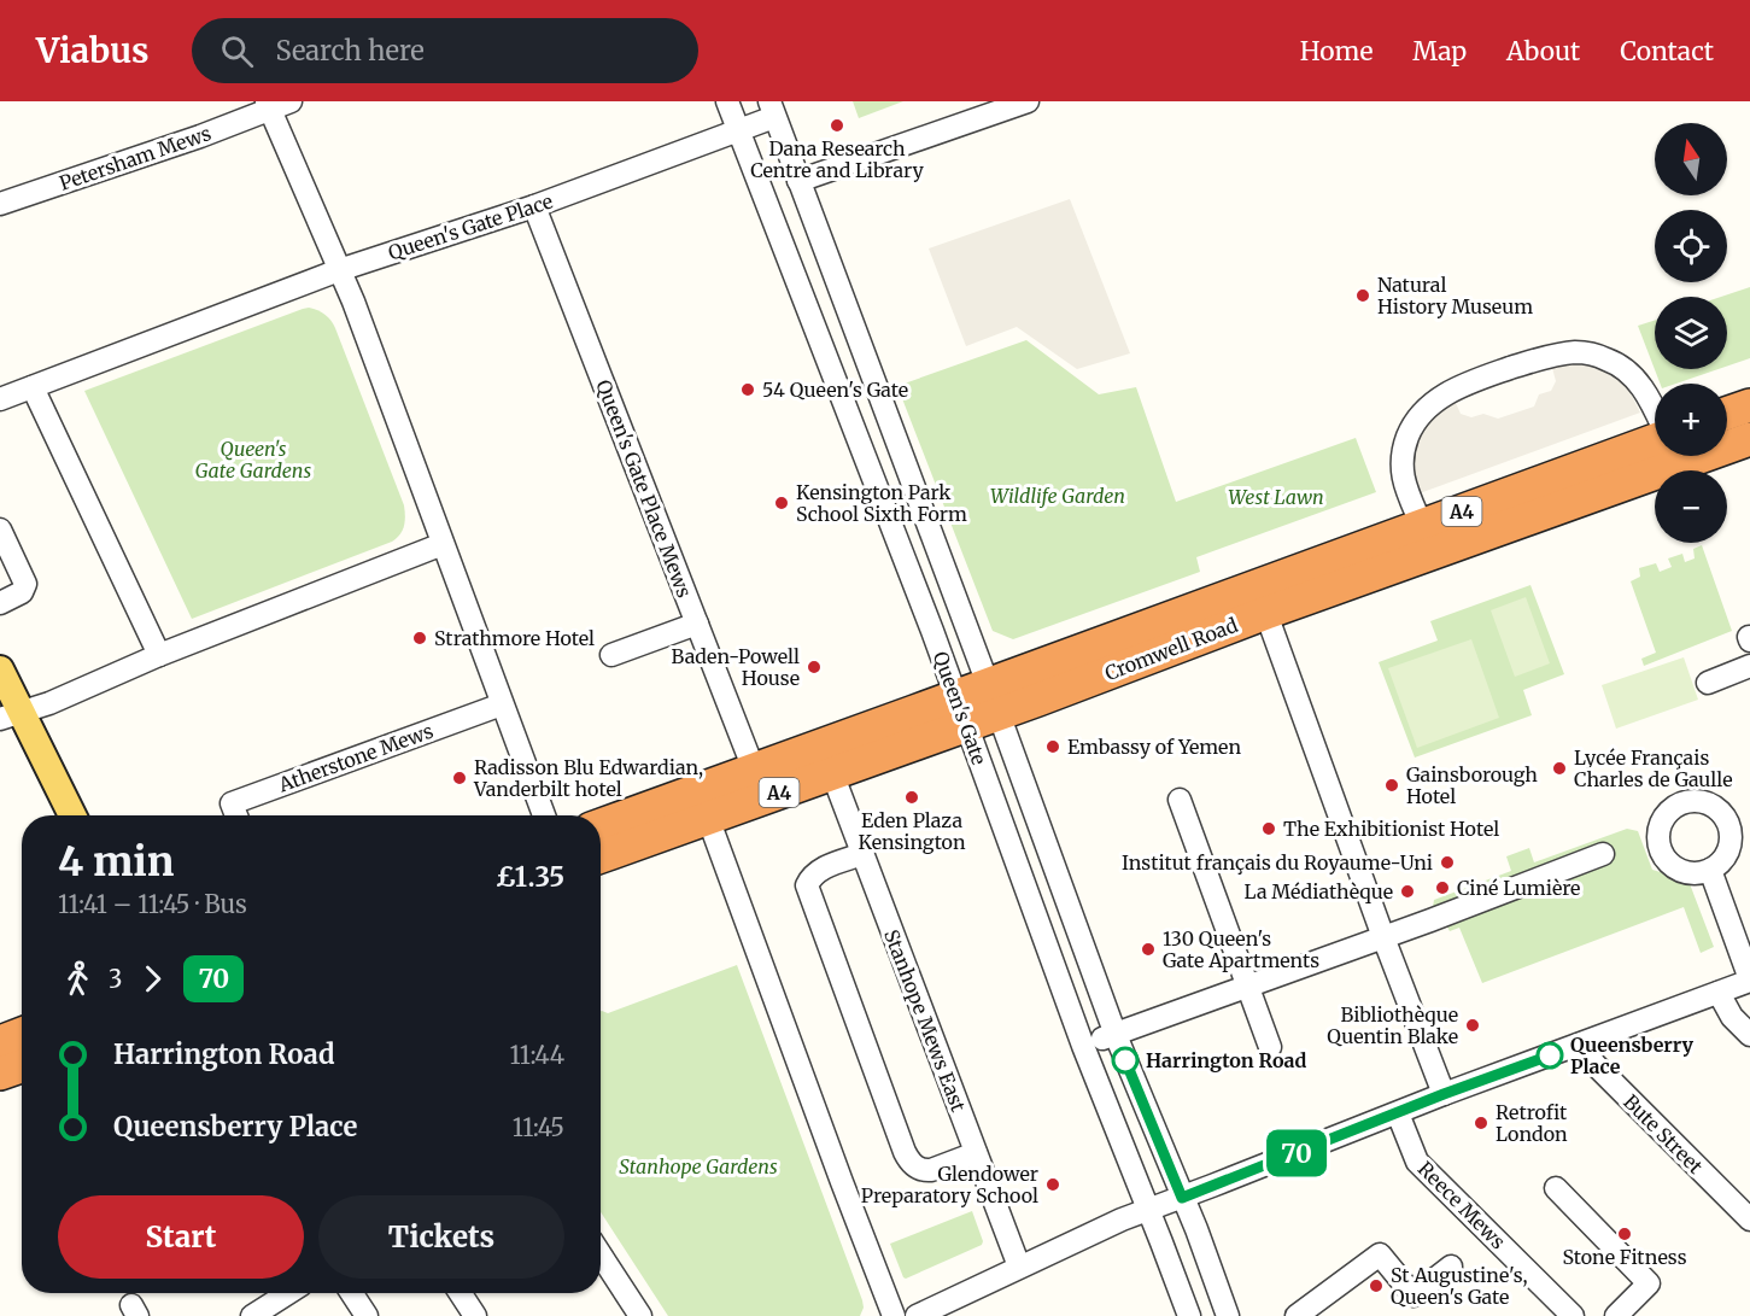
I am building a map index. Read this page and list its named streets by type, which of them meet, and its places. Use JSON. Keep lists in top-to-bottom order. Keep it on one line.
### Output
{"streets":{"highway":["A4","Cromwell Road"],"street":["Petersham Mews","Queen's Gate Place","Queen's Gate Place Mews","Queen's Gate","Atherstone Mews","Stanhope Mews East","Bute Street","Reece Mews"]},"crossings":[["Queen's Gate Place","Queen's Gate Place Mews"],["Queen's Gate Place","Queen's Gate"],["Queen's Gate Place Mews","Cromwell Road"],["Cromwell Road","Queen's Gate"],["Cromwell Road","Stanhope Mews East"]],"parks":["Queen's Gate Gardens","Wildlife Garden","West Lawn","Stanhope Gardens"],"places":["Dana Research Centre and Library","Natural History Museum","54 Queen's Gate","Kensington Park School Sixth Form","Strathmore Hotel","Baden-Powell House","Embassy of Yemen","Lycée Français Charles de Gaulle","Radisson Blu Edwardian, Vanderbilt hotel","Gainsborough Hotel","Eden Plaza Kensington","The Exhibitionist Hotel","Institut français du Royaume-Uni","Ciné Lumière","La Médiathèque","130 Queen's Gate Apartments","Bibliothèque Quentin Blake","Queensberry Place","Harrington Road","Retrofit London","Glendower Preparatory School","Stone Fitness","St Augustine's, Queen's Gate"],"lines":["bus line 70"],"north":"top","page":{"header":"Viabus","search":"Search here","nav":["Home","Map","About","Contact"],"on_map":"70","map_buttons":["+","−"],"heading":["4 min","11:41 – 11:45 · Bus","£1.35"],"legs":["3","70"],"list":[{"name":"Harrington Road","value":"11:44"},{"name":"Queensberry Place","value":"11:45"}],"buttons":["Start","Tickets"]}}
